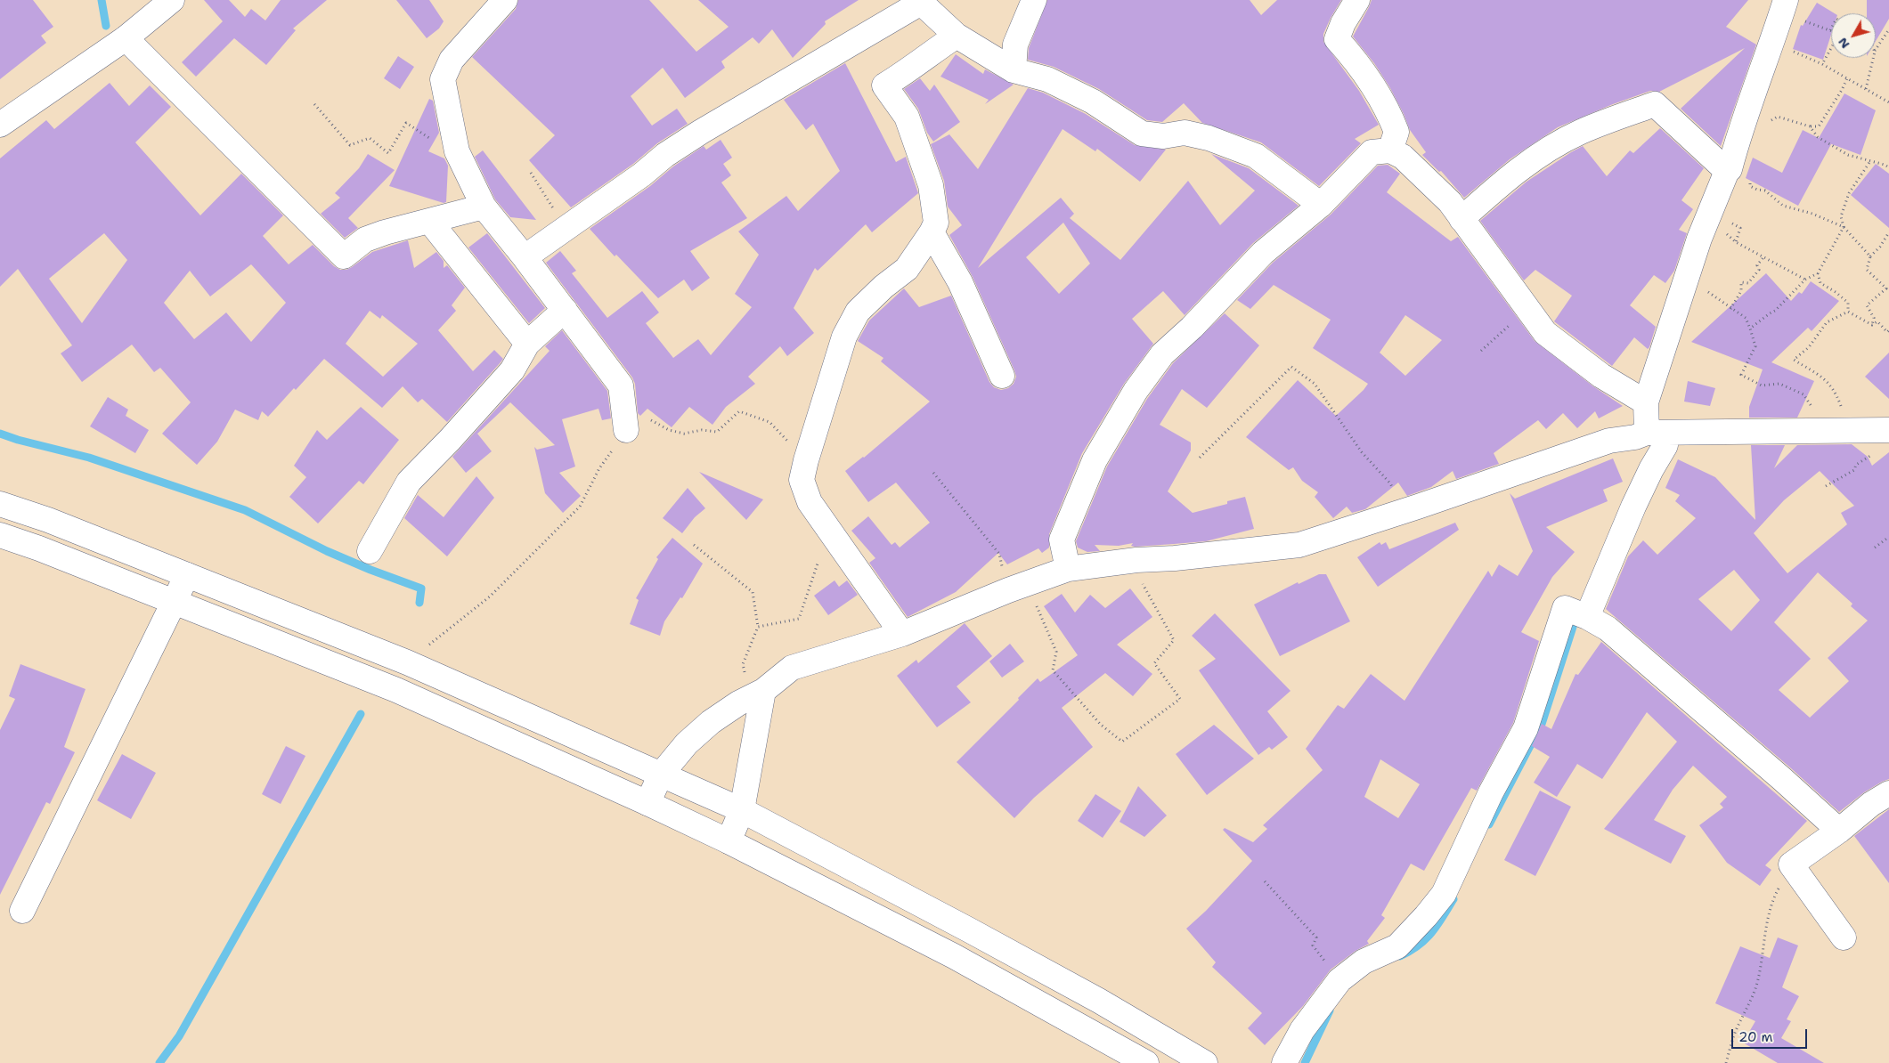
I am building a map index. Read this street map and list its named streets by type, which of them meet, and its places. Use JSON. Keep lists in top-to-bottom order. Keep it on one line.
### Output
{"scale_bar":"20 m","north":"bottom left"}
